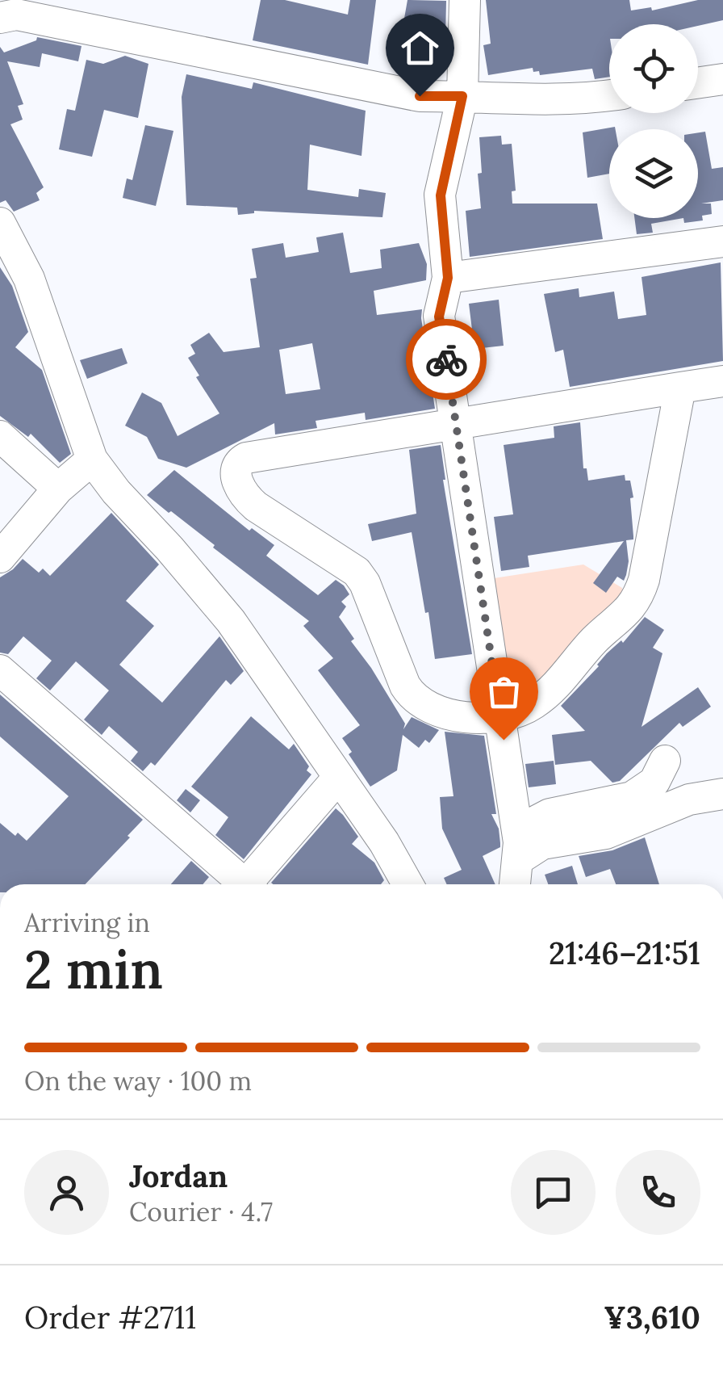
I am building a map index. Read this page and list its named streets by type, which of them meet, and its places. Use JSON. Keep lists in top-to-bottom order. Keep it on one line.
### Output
{"page":{"heading":["2 min","Arriving in","21:46–21:51"],"panel":["Jordan","Courier · 4.7","Order #2711","¥3,610"],"bar":"On the way · 100 m"}}
